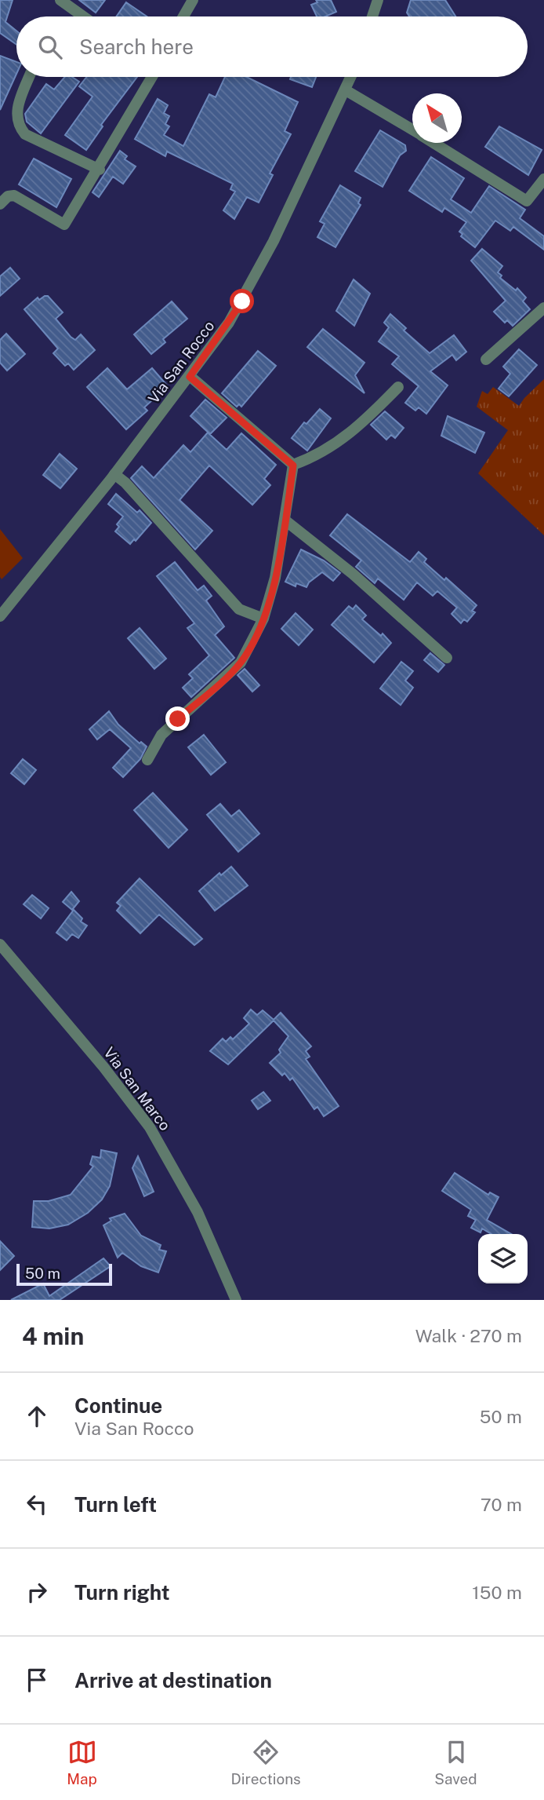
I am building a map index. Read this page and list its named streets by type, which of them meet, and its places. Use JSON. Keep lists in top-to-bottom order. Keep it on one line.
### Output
{"streets":{"street":["Via San Rocco","Via San Marco"]},"scale_bar":"50 m","north":"top left","page":{"search":"Search here","scale":"50 m","heading":["4 min","Walk · 270 m"],"list":[["Continue","Via San Rocco","50 m"],["Turn left","70 m"],["Turn right","150 m"],"Arrive at destination"],"nav":["Map","Directions","Saved"]}}
